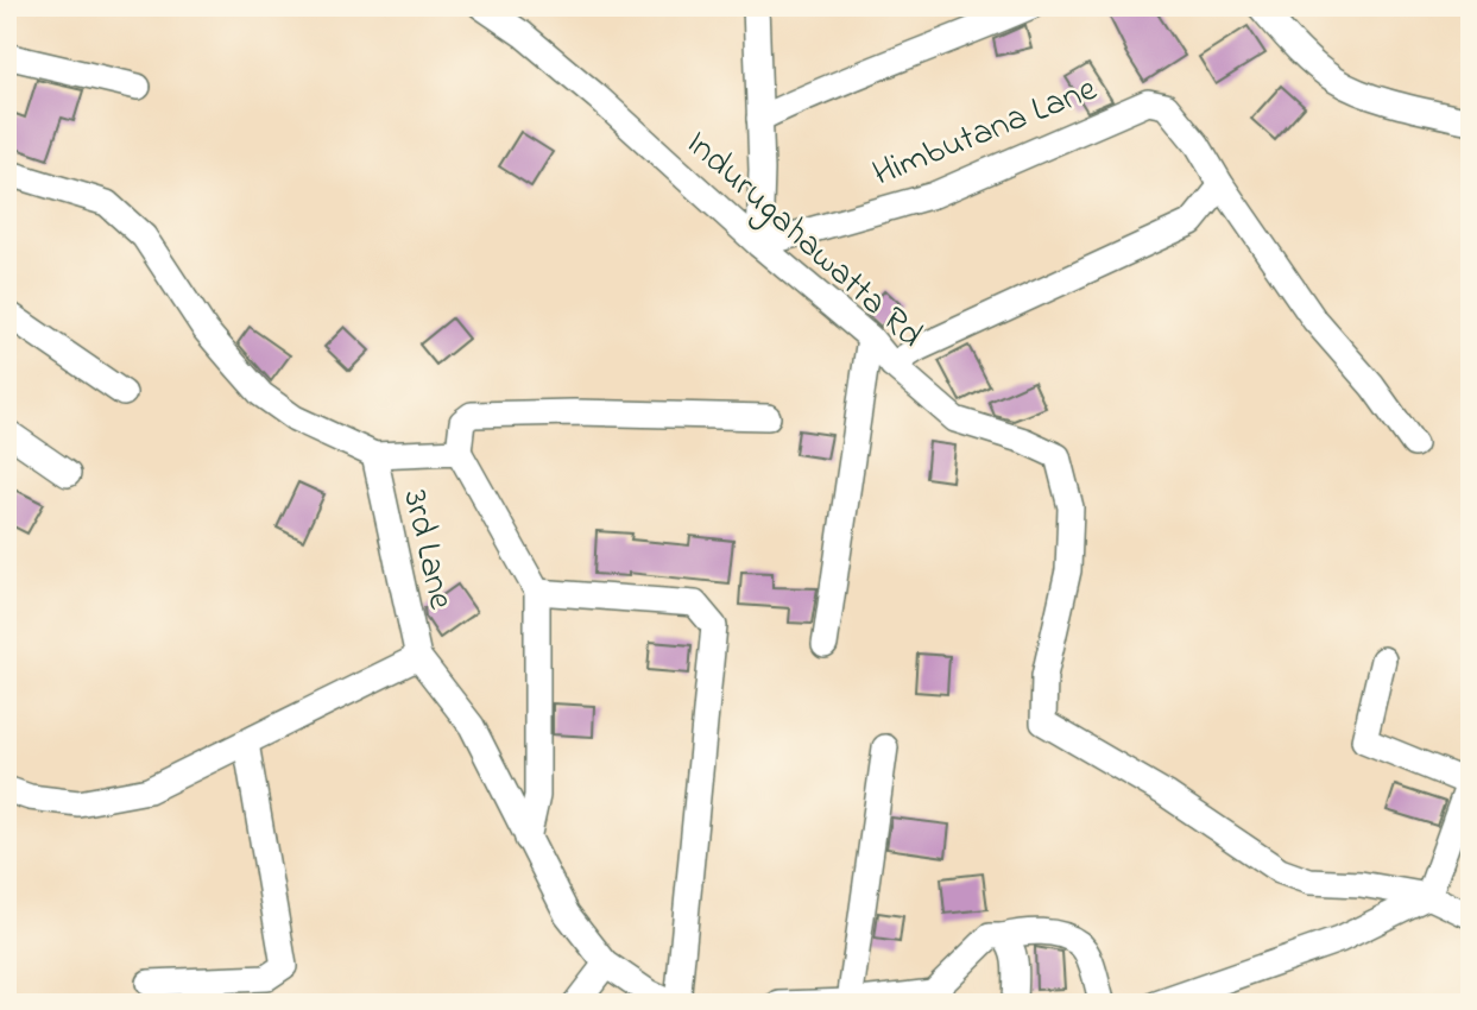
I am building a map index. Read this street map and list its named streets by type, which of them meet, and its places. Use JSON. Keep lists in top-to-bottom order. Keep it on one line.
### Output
{"streets":{"street":["Himbutana Lane","Indurugahawatta Rd","3rd Lane"]},"crossings":[["Himbutana Lane","Indurugahawatta Rd"]]}
